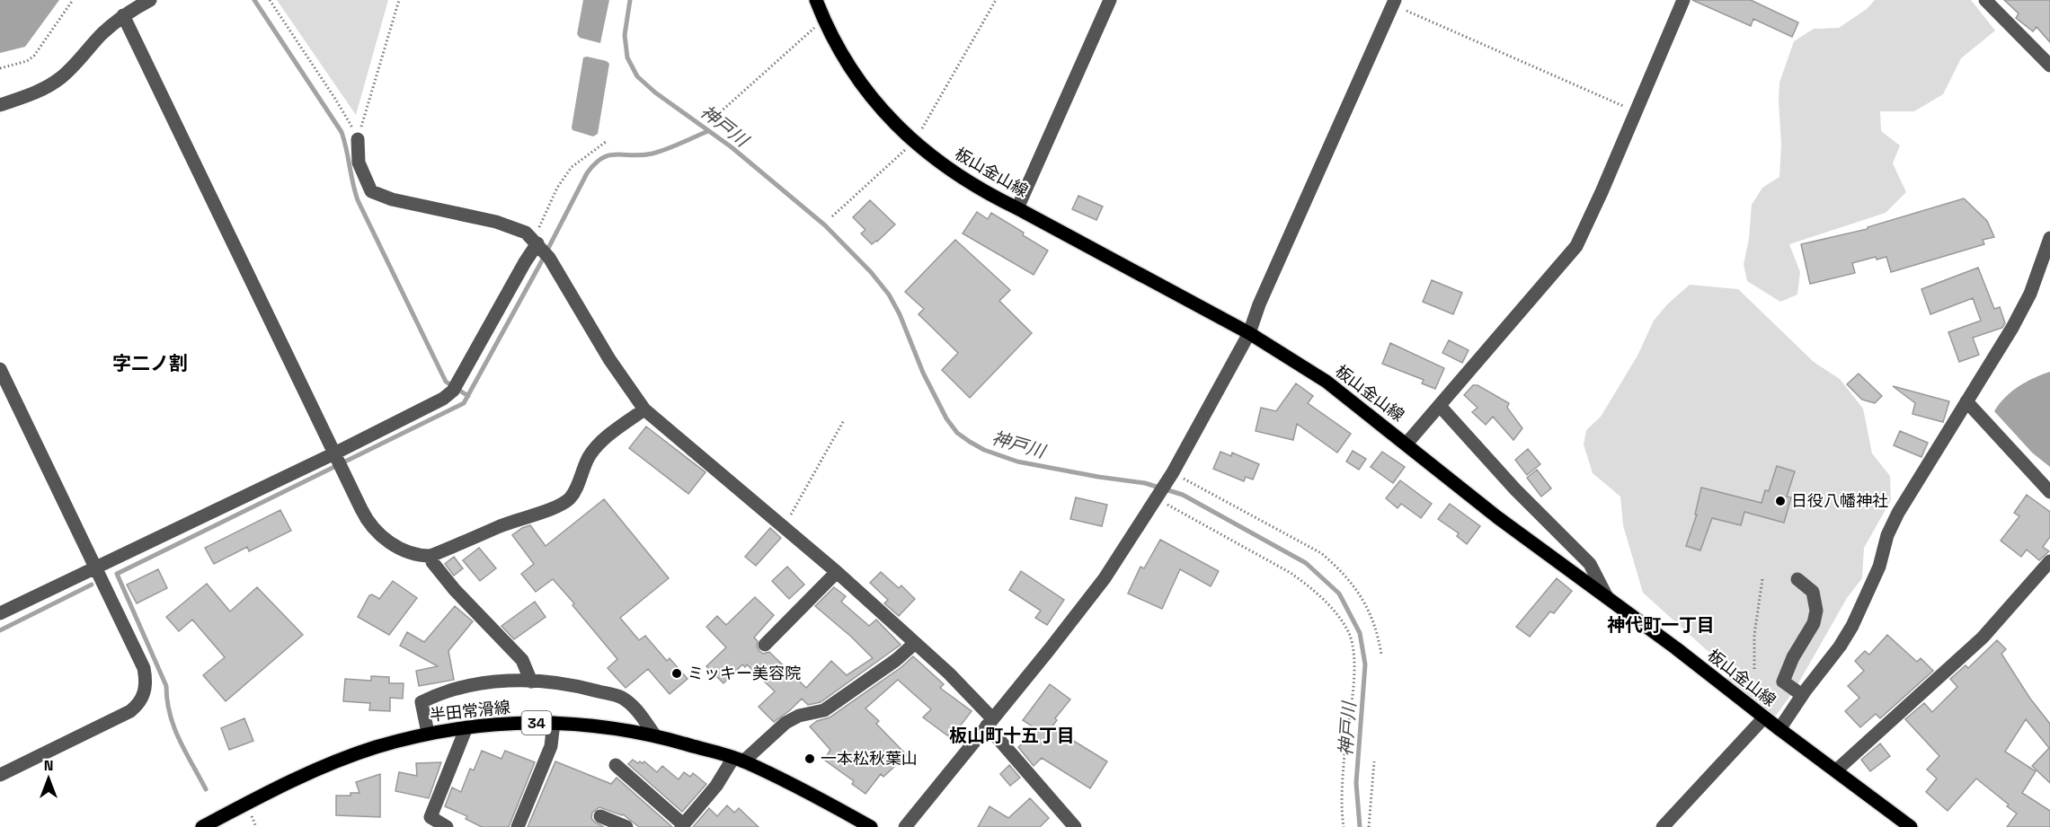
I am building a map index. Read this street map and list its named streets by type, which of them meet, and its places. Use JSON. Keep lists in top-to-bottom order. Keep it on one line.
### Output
{"streets":{"main road":["板山金山線","半田常滑線","34"]},"districts":["字二ノ割","神代町一丁目","板山町十五丁目"],"water":["神戸川"],"places":["日役八幡神社","ミッキー美容院","一本松秋葉山"],"north":"top"}
